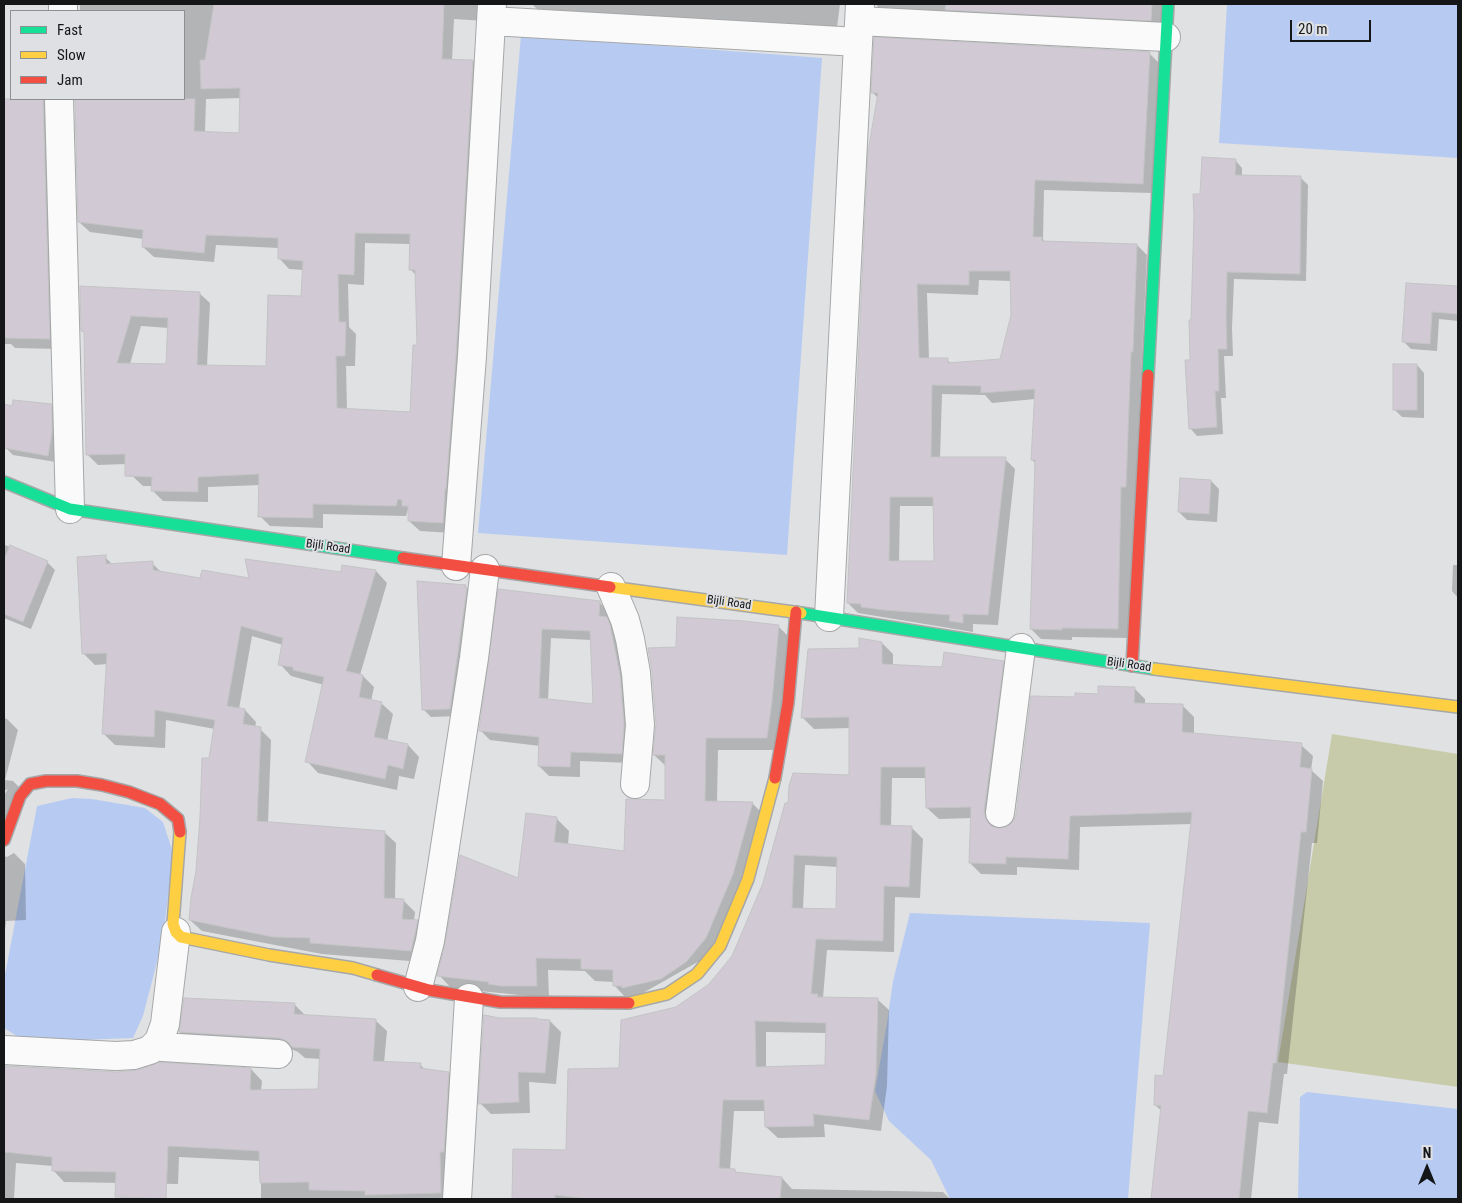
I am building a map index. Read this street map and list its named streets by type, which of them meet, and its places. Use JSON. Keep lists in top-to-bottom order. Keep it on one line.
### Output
{"streets":{"street":["Bijli Road"]},"legend":["Fast","Slow","Jam"],"scale_bar":"20 m","north":"top"}
